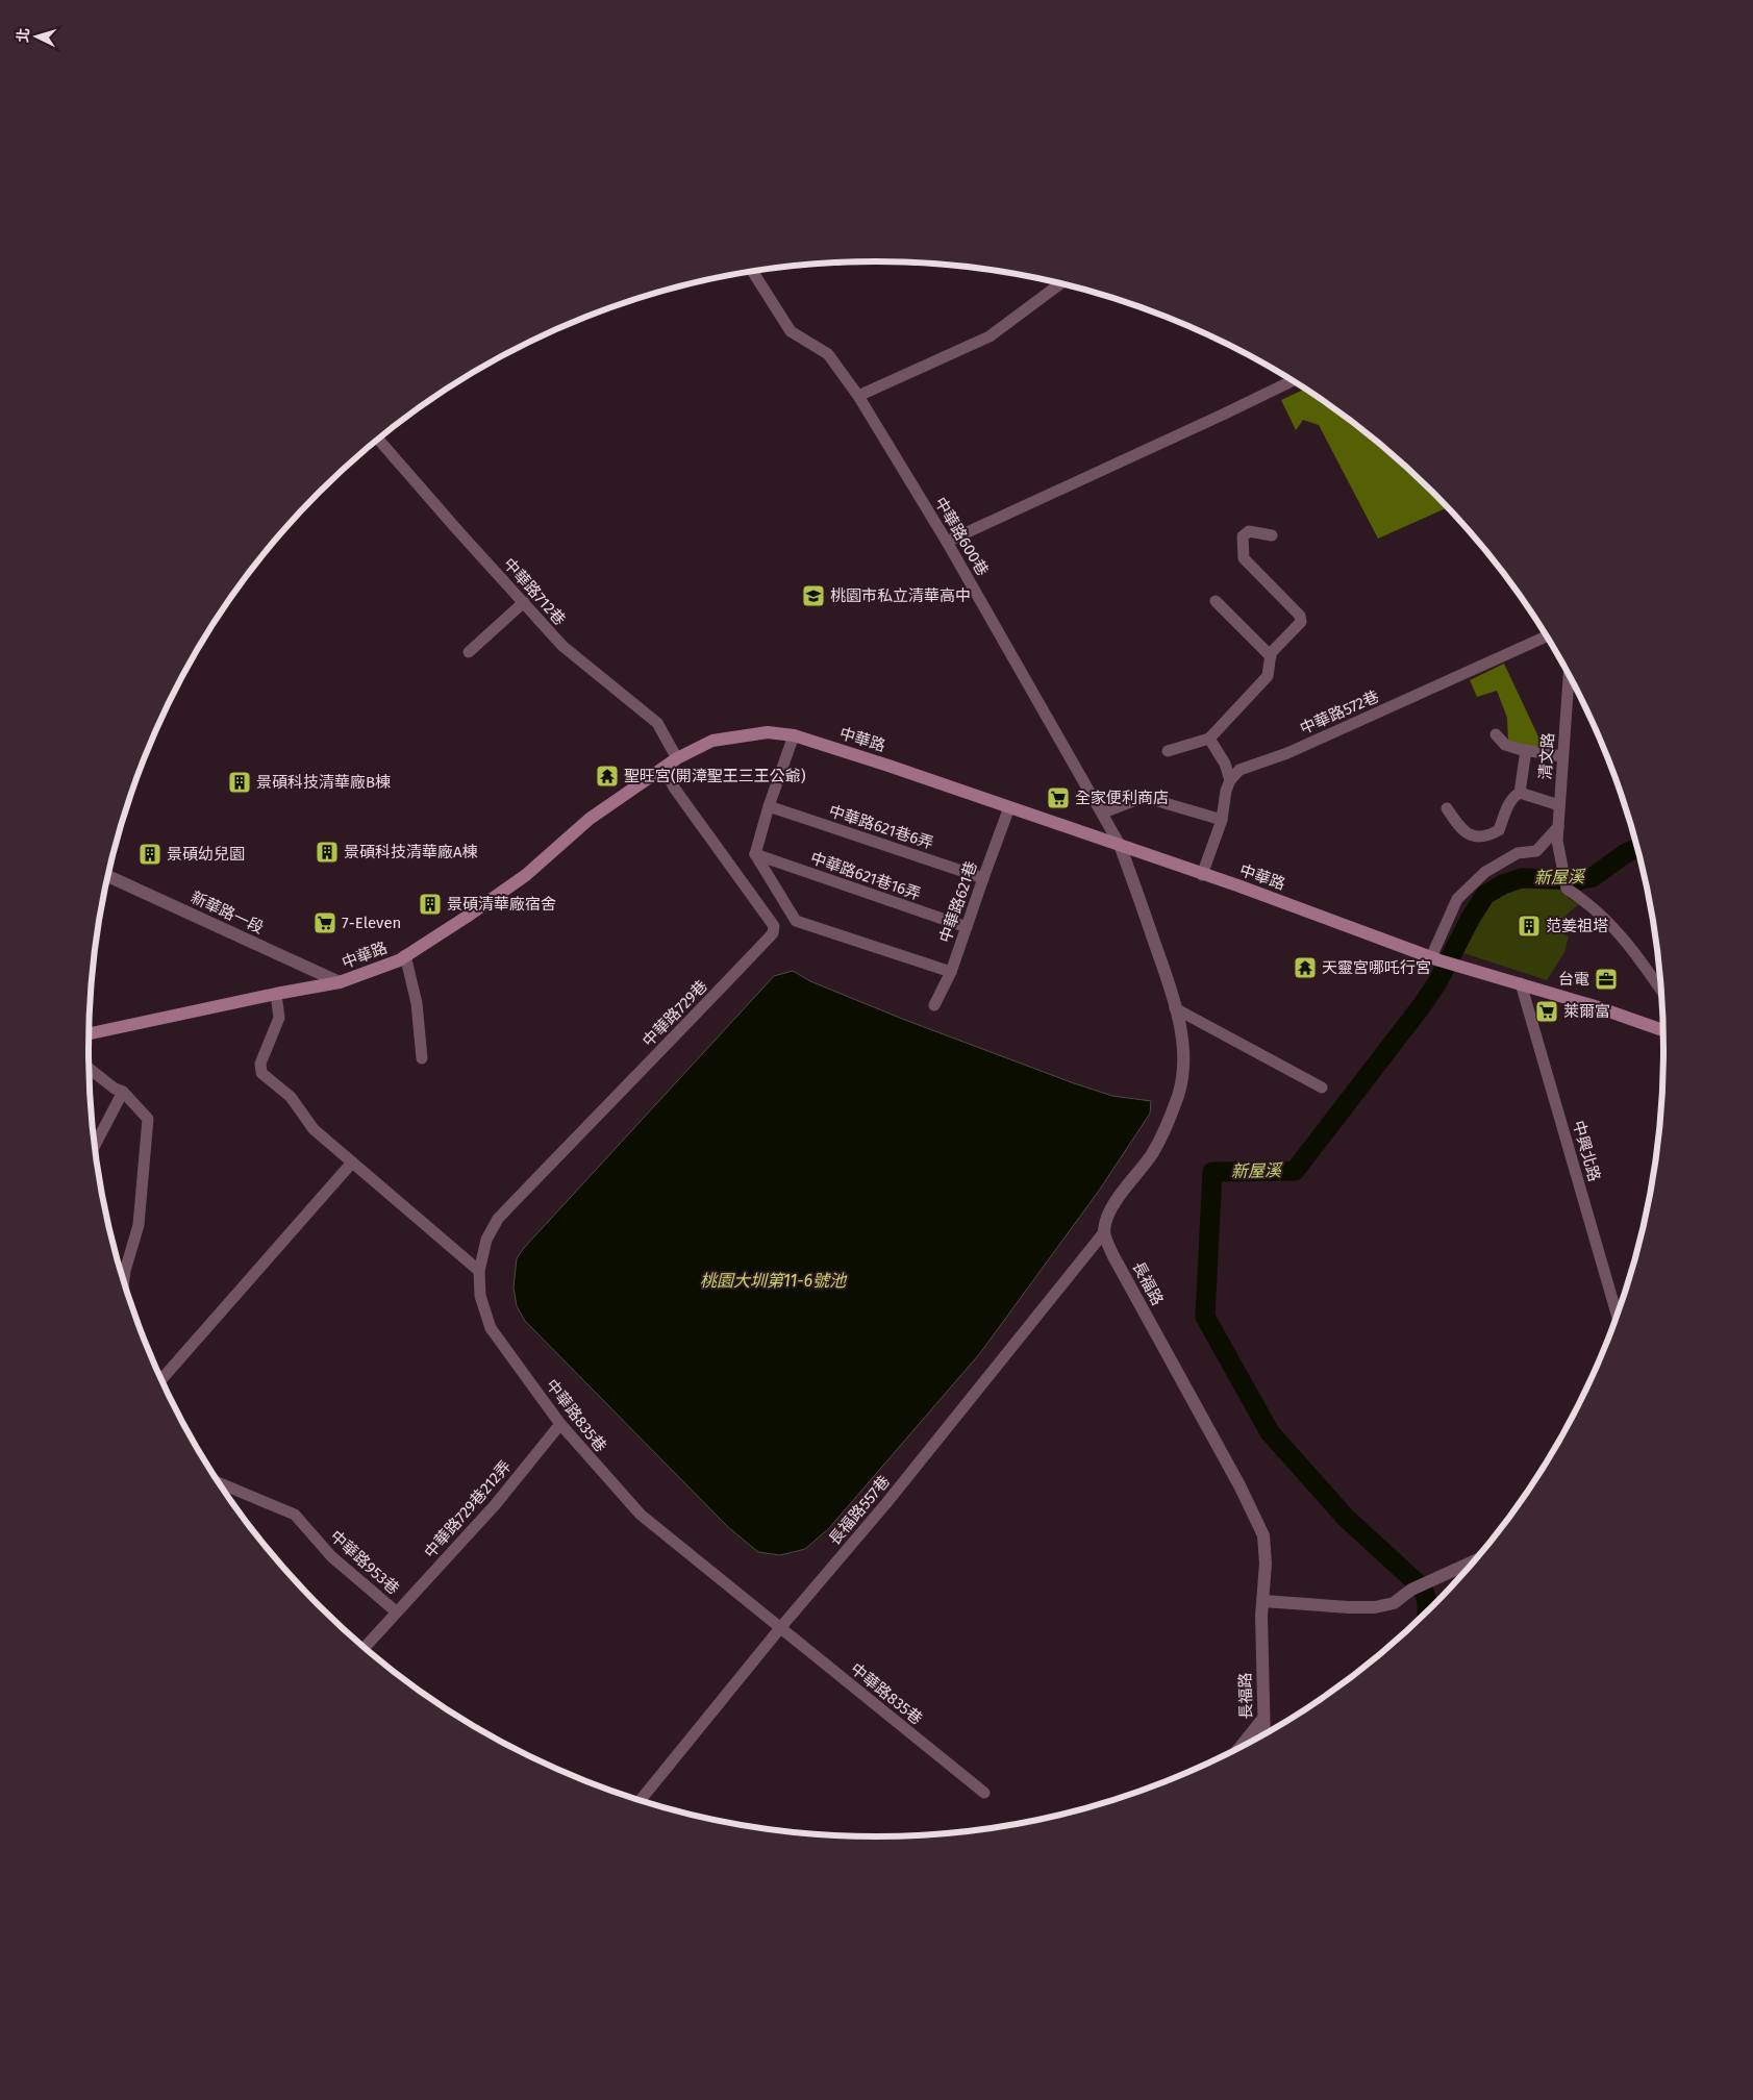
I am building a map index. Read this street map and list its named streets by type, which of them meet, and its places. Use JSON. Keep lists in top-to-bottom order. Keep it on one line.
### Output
{"streets":{"main road":["中華路"],"street":["中華路600巷","中華路712巷","中華路572巷","清文路","中華路621巷6弄","中華路621巷16弄","中華路621巷","新華路一段","中華路729巷","中興北路","長福路","中華路835巷","中華路729巷212弄","長福路557巷","中華路953巷"]},"crossings":[["中華路600巷","中華路"],["中華路712巷","中華路"],["中華路","中華路621巷"],["中華路","新華路一段"],["中華路","中華路729巷"],["中華路","中興北路"],["中華路621巷6弄","中華路621巷"],["中華路621巷16弄","中華路621巷"],["中華路729巷","中華路835巷"],["長福路","長福路557巷"],["中華路835巷","中華路729巷212弄"],["中華路835巷","長福路557巷"],["中華路729巷212弄","中華路953巷"]],"water":["新屋溪","桃園大圳第11-6號池"],"places":{"school or university":["桃園市私立清華高中"],"temple":["聖旺宮(開漳聖王三王公爺)","天靈宮哪吒行宮"],"building":["景碩科技清華廠B棟","景碩科技清華廠A棟","景碩幼兒園","景碩清華廠宿舍","范姜祖塔"],"supermarket":["全家便利商店","7-Eleven","萊爾富"],"office":["台電"]},"north":"left"}
